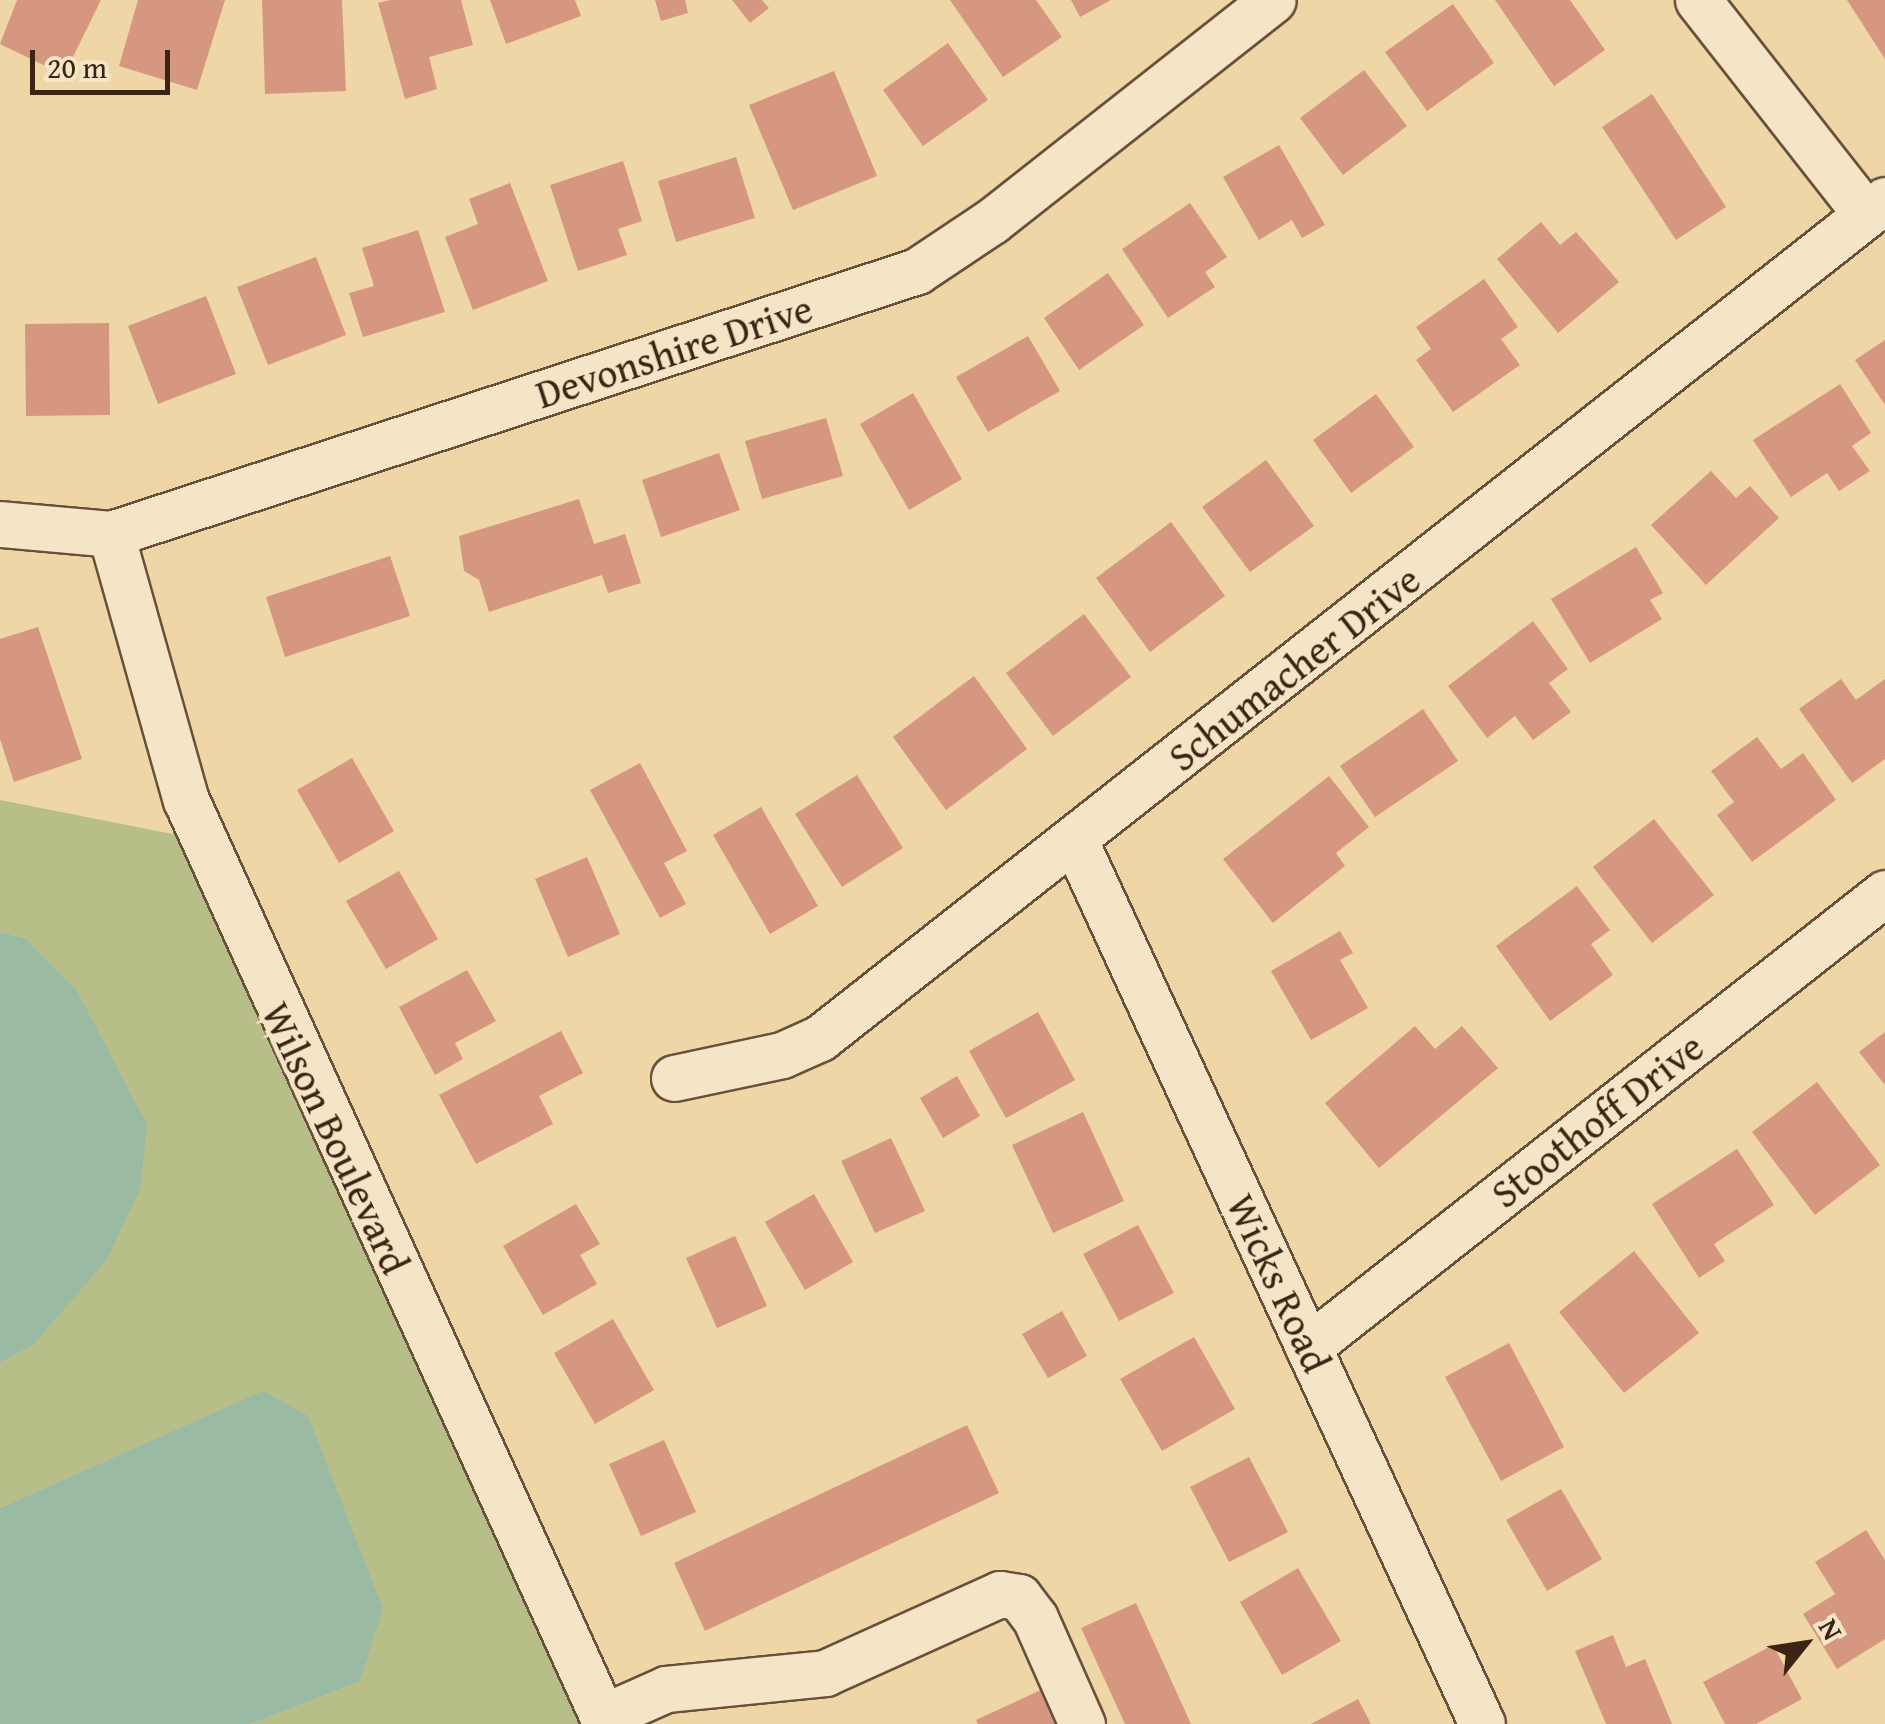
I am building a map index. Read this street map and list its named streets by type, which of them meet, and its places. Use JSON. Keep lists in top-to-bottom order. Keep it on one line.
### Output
{"streets":{"street":["Devonshire Drive","Schumacher Drive","Stoothoff Drive","Wilson Boulevard","Wicks Road"]},"crossings":[["Devonshire Drive","Wilson Boulevard"],["Schumacher Drive","Wicks Road"],["Stoothoff Drive","Wicks Road"]],"scale_bar":"20 m","north":"top right"}
